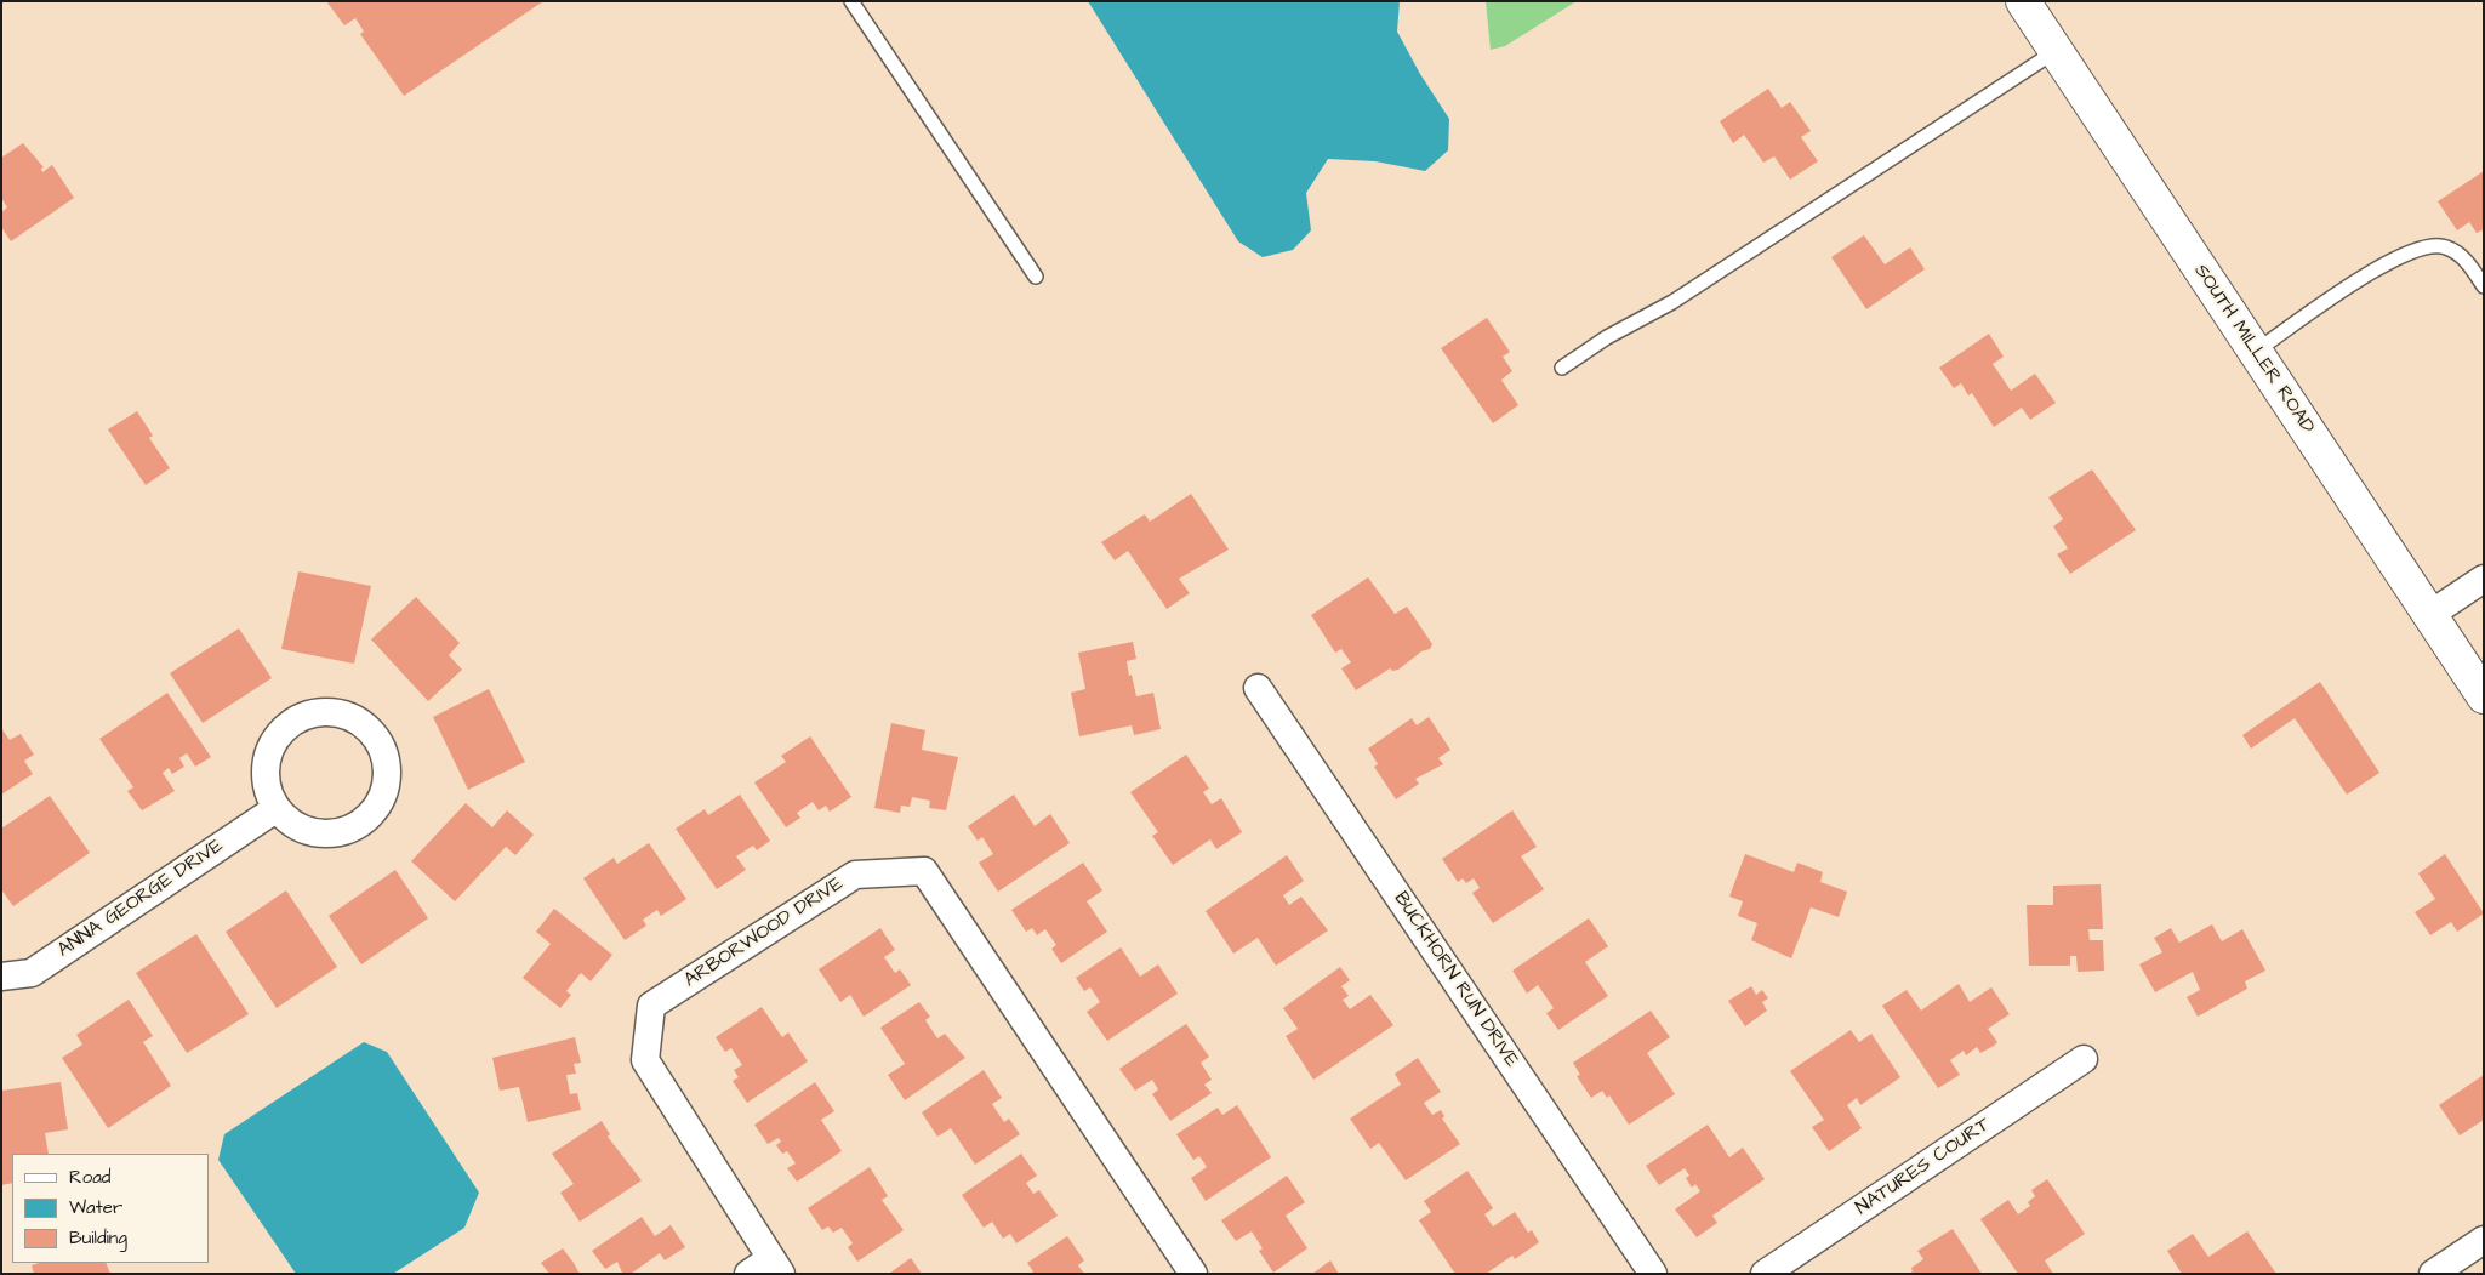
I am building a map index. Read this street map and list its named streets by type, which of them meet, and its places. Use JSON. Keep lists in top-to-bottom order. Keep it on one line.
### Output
{"streets":{"street":["SOUTH MILLER ROAD","ANNA GEORGE DRIVE","ARBORWOOD DRIVE","BUCKHORN RUN DRIVE","NATURES COURT"]},"legend":["Road","Water","Building"]}
